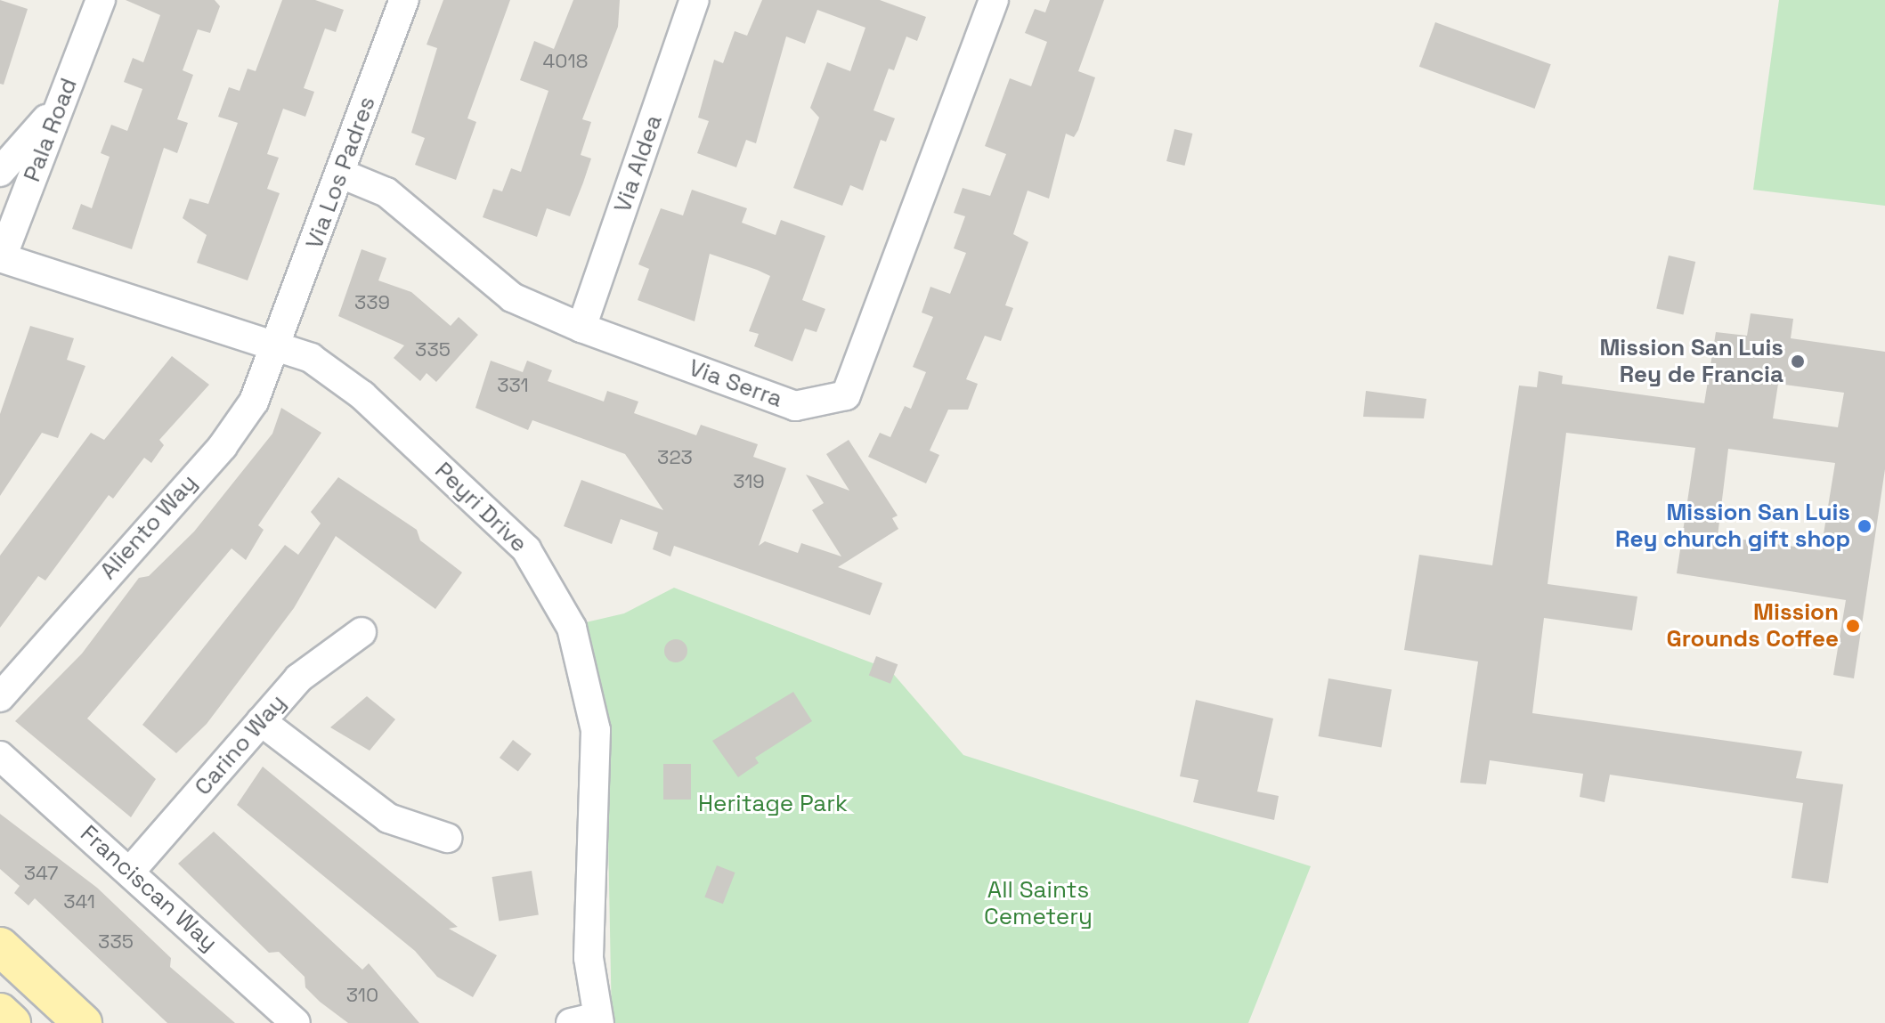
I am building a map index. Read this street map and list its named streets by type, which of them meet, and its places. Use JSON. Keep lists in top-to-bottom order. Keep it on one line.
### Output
{"streets":{"street":["Pala Road","Via Aldea","Via Los Padres","Via Serra","Peyri Drive","Aliento Way","Carino Way","Franciscan Way"]},"crossings":[["Pala Road","Peyri Drive"],["Via Aldea","Via Serra"],["Via Los Padres","Via Serra"],["Via Los Padres","Peyri Drive"],["Via Los Padres","Aliento Way"],["Peyri Drive","Aliento Way"],["Carino Way","Franciscan Way"]],"parks":["Heritage Park","All Saints Cemetery"],"places":["Mission San Luis Rey de Francia","Mission San Luis Rey church gift shop","Mission Grounds Coffee"],"house_numbers":["4018","339","335","331","323","319","347","341","335","310"]}
